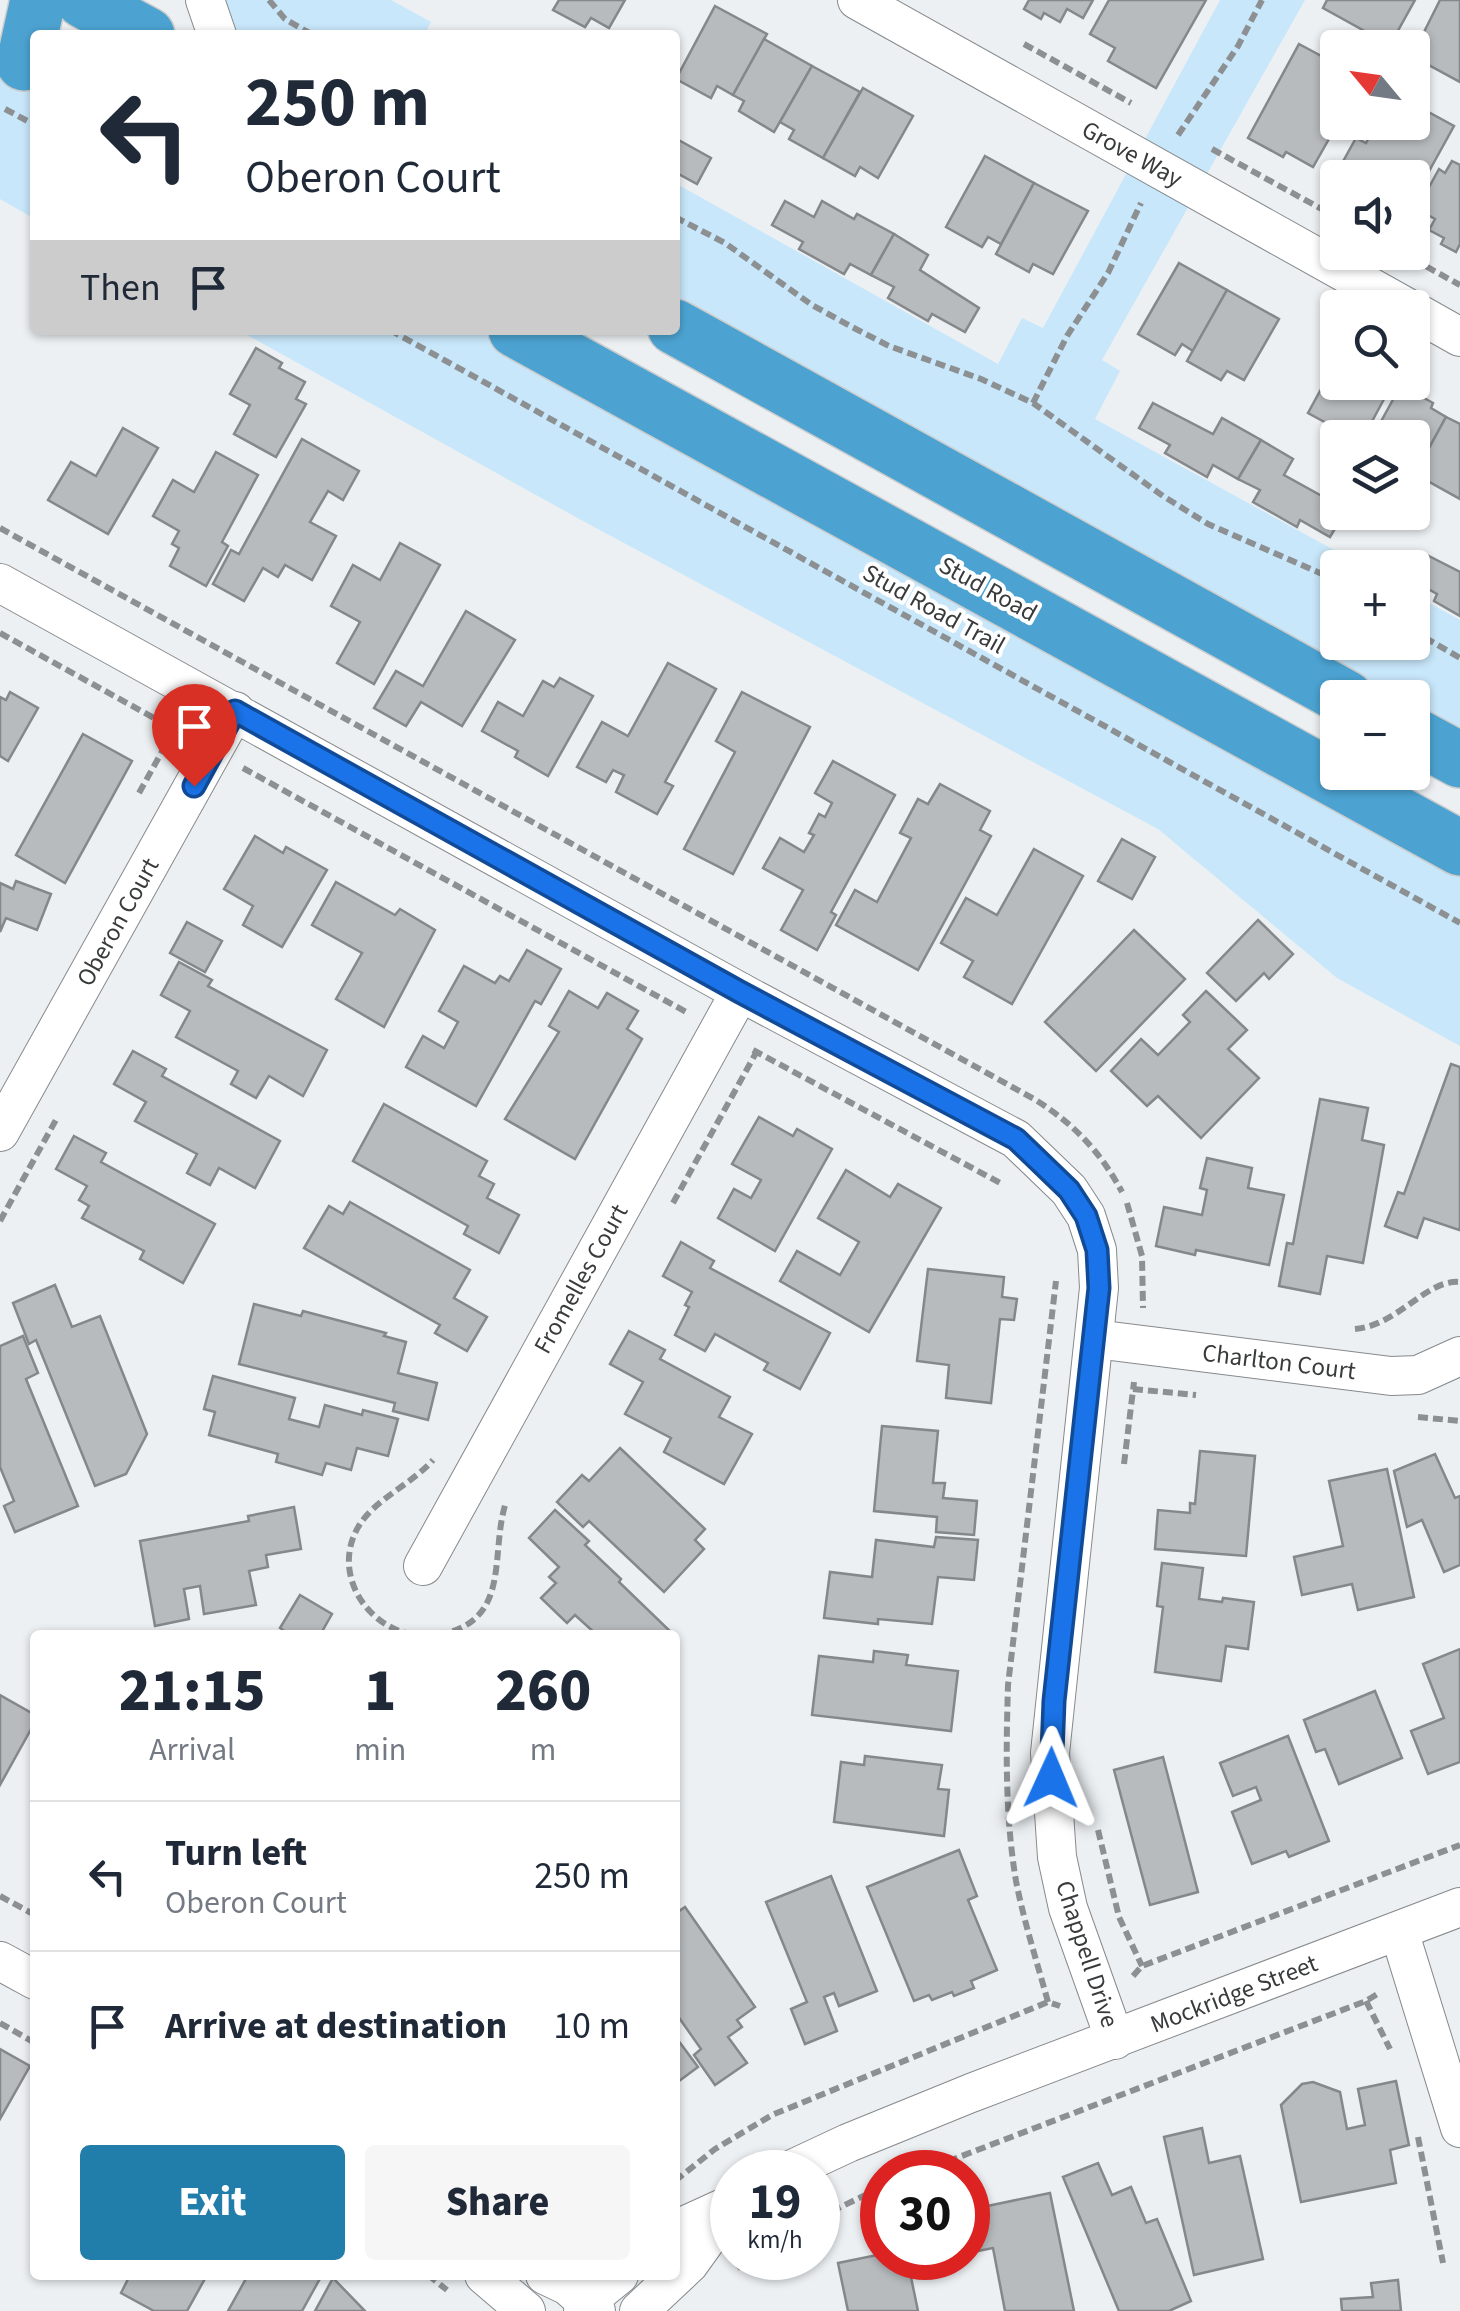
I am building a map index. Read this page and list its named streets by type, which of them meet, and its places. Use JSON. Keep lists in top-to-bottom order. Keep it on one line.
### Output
{"streets":{"highway":["Stud Road"],"street":["Grove Way","Oberon Court","Fromelles Court","Charlton Court","Chappell Drive","Mockridge Street"],"path":["Stud Road Trail"]},"crossings":[["Oberon Court","Chappell Drive"],["Fromelles Court","Chappell Drive"],["Charlton Court","Chappell Drive"],["Chappell Drive","Mockridge Street"]],"north":"top left","page":{"map_buttons":["+","−"],"turn":["250 m","Oberon Court"],"then":"Then","eta":["21:15","Arrival","1","min","260","m"],"list":[{"name":"Turn left","note":"Oberon Court","value":"250 m"},{"name":"Arrive at destination","value":"10 m"}],"buttons":["Exit","Share"],"speed":"19 km/h","limit":"30"}}
